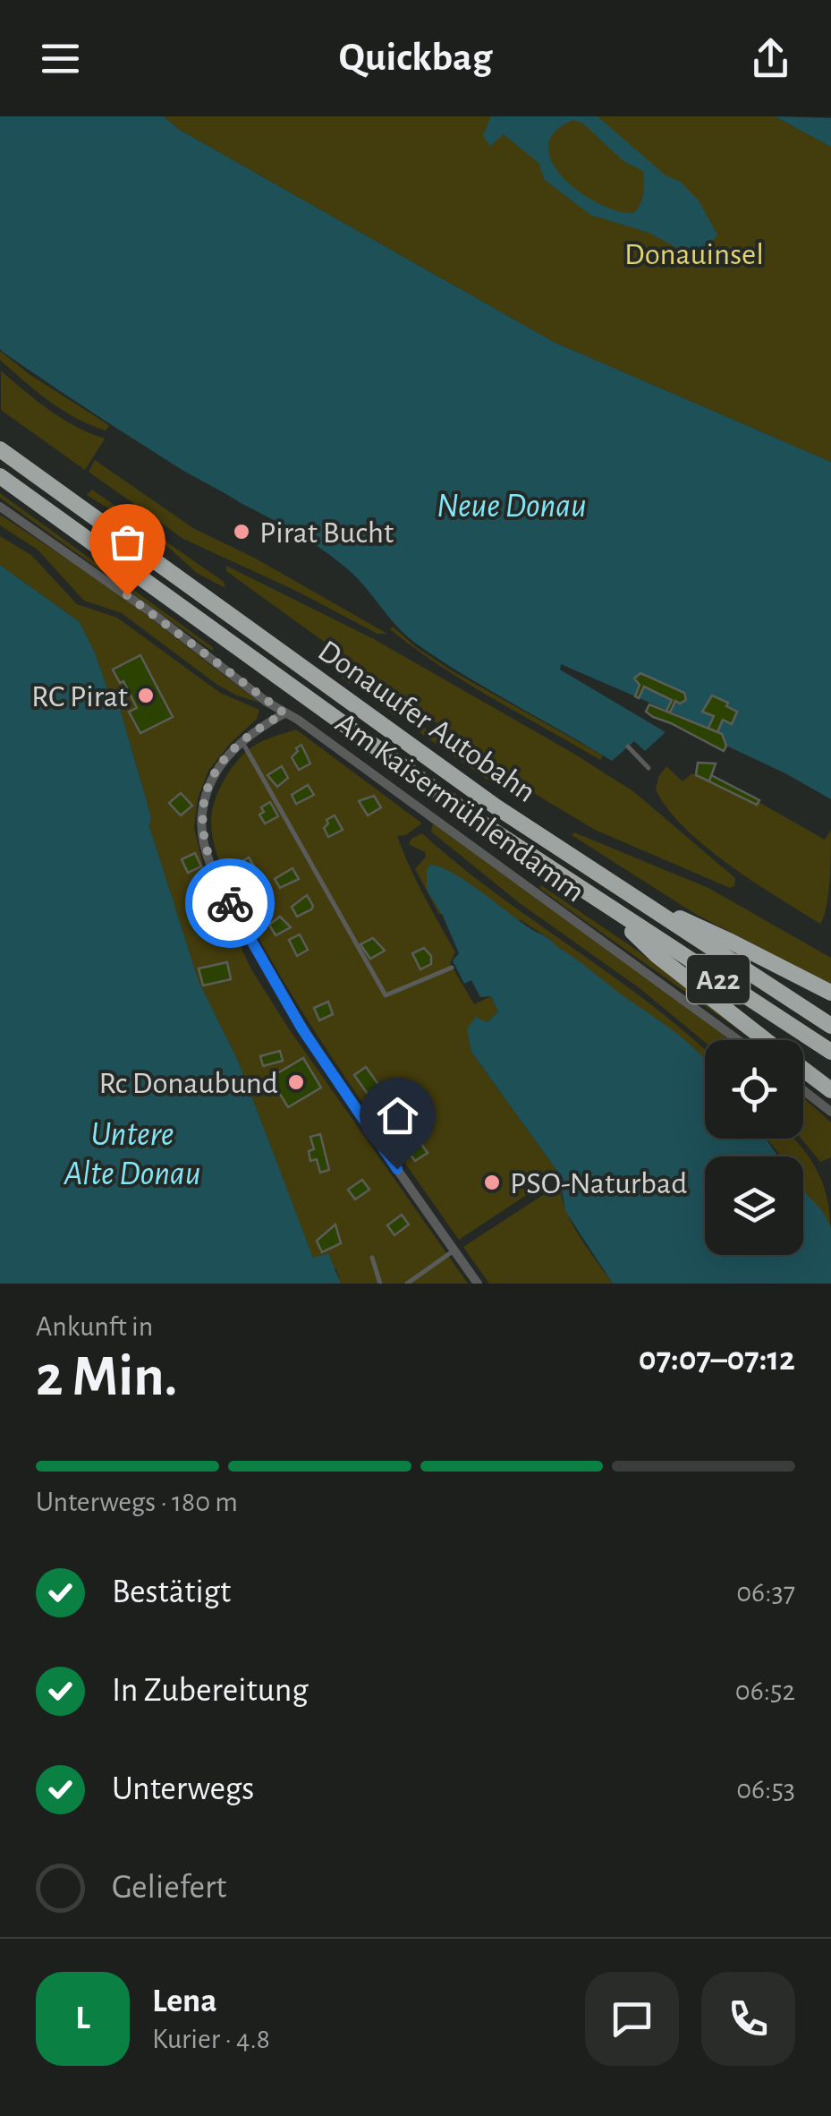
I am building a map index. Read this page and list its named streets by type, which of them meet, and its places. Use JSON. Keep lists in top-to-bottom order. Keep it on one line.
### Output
{"streets":{"highway":["Donauufer Autobahn","A22"],"street":["Am Kaisermühlendamm"]},"water":["Neue Donau","Untere Alte Donau"],"parks":["Donauinsel"],"places":["Pirat Bucht","RC Pirat","Rc Donaubund","PSO-Naturbad"],"page":{"header":"Quickbag","heading":["2 Min.","Ankunft in","07:07–07:12"],"panel":["Lena","Kurier · 4.8"],"bar":"Unterwegs · 180 m","list":[["Bestätigt","06:37"],["In Zubereitung","06:52"],["Unterwegs","06:53"],"Geliefert"],"round":"L"}}
